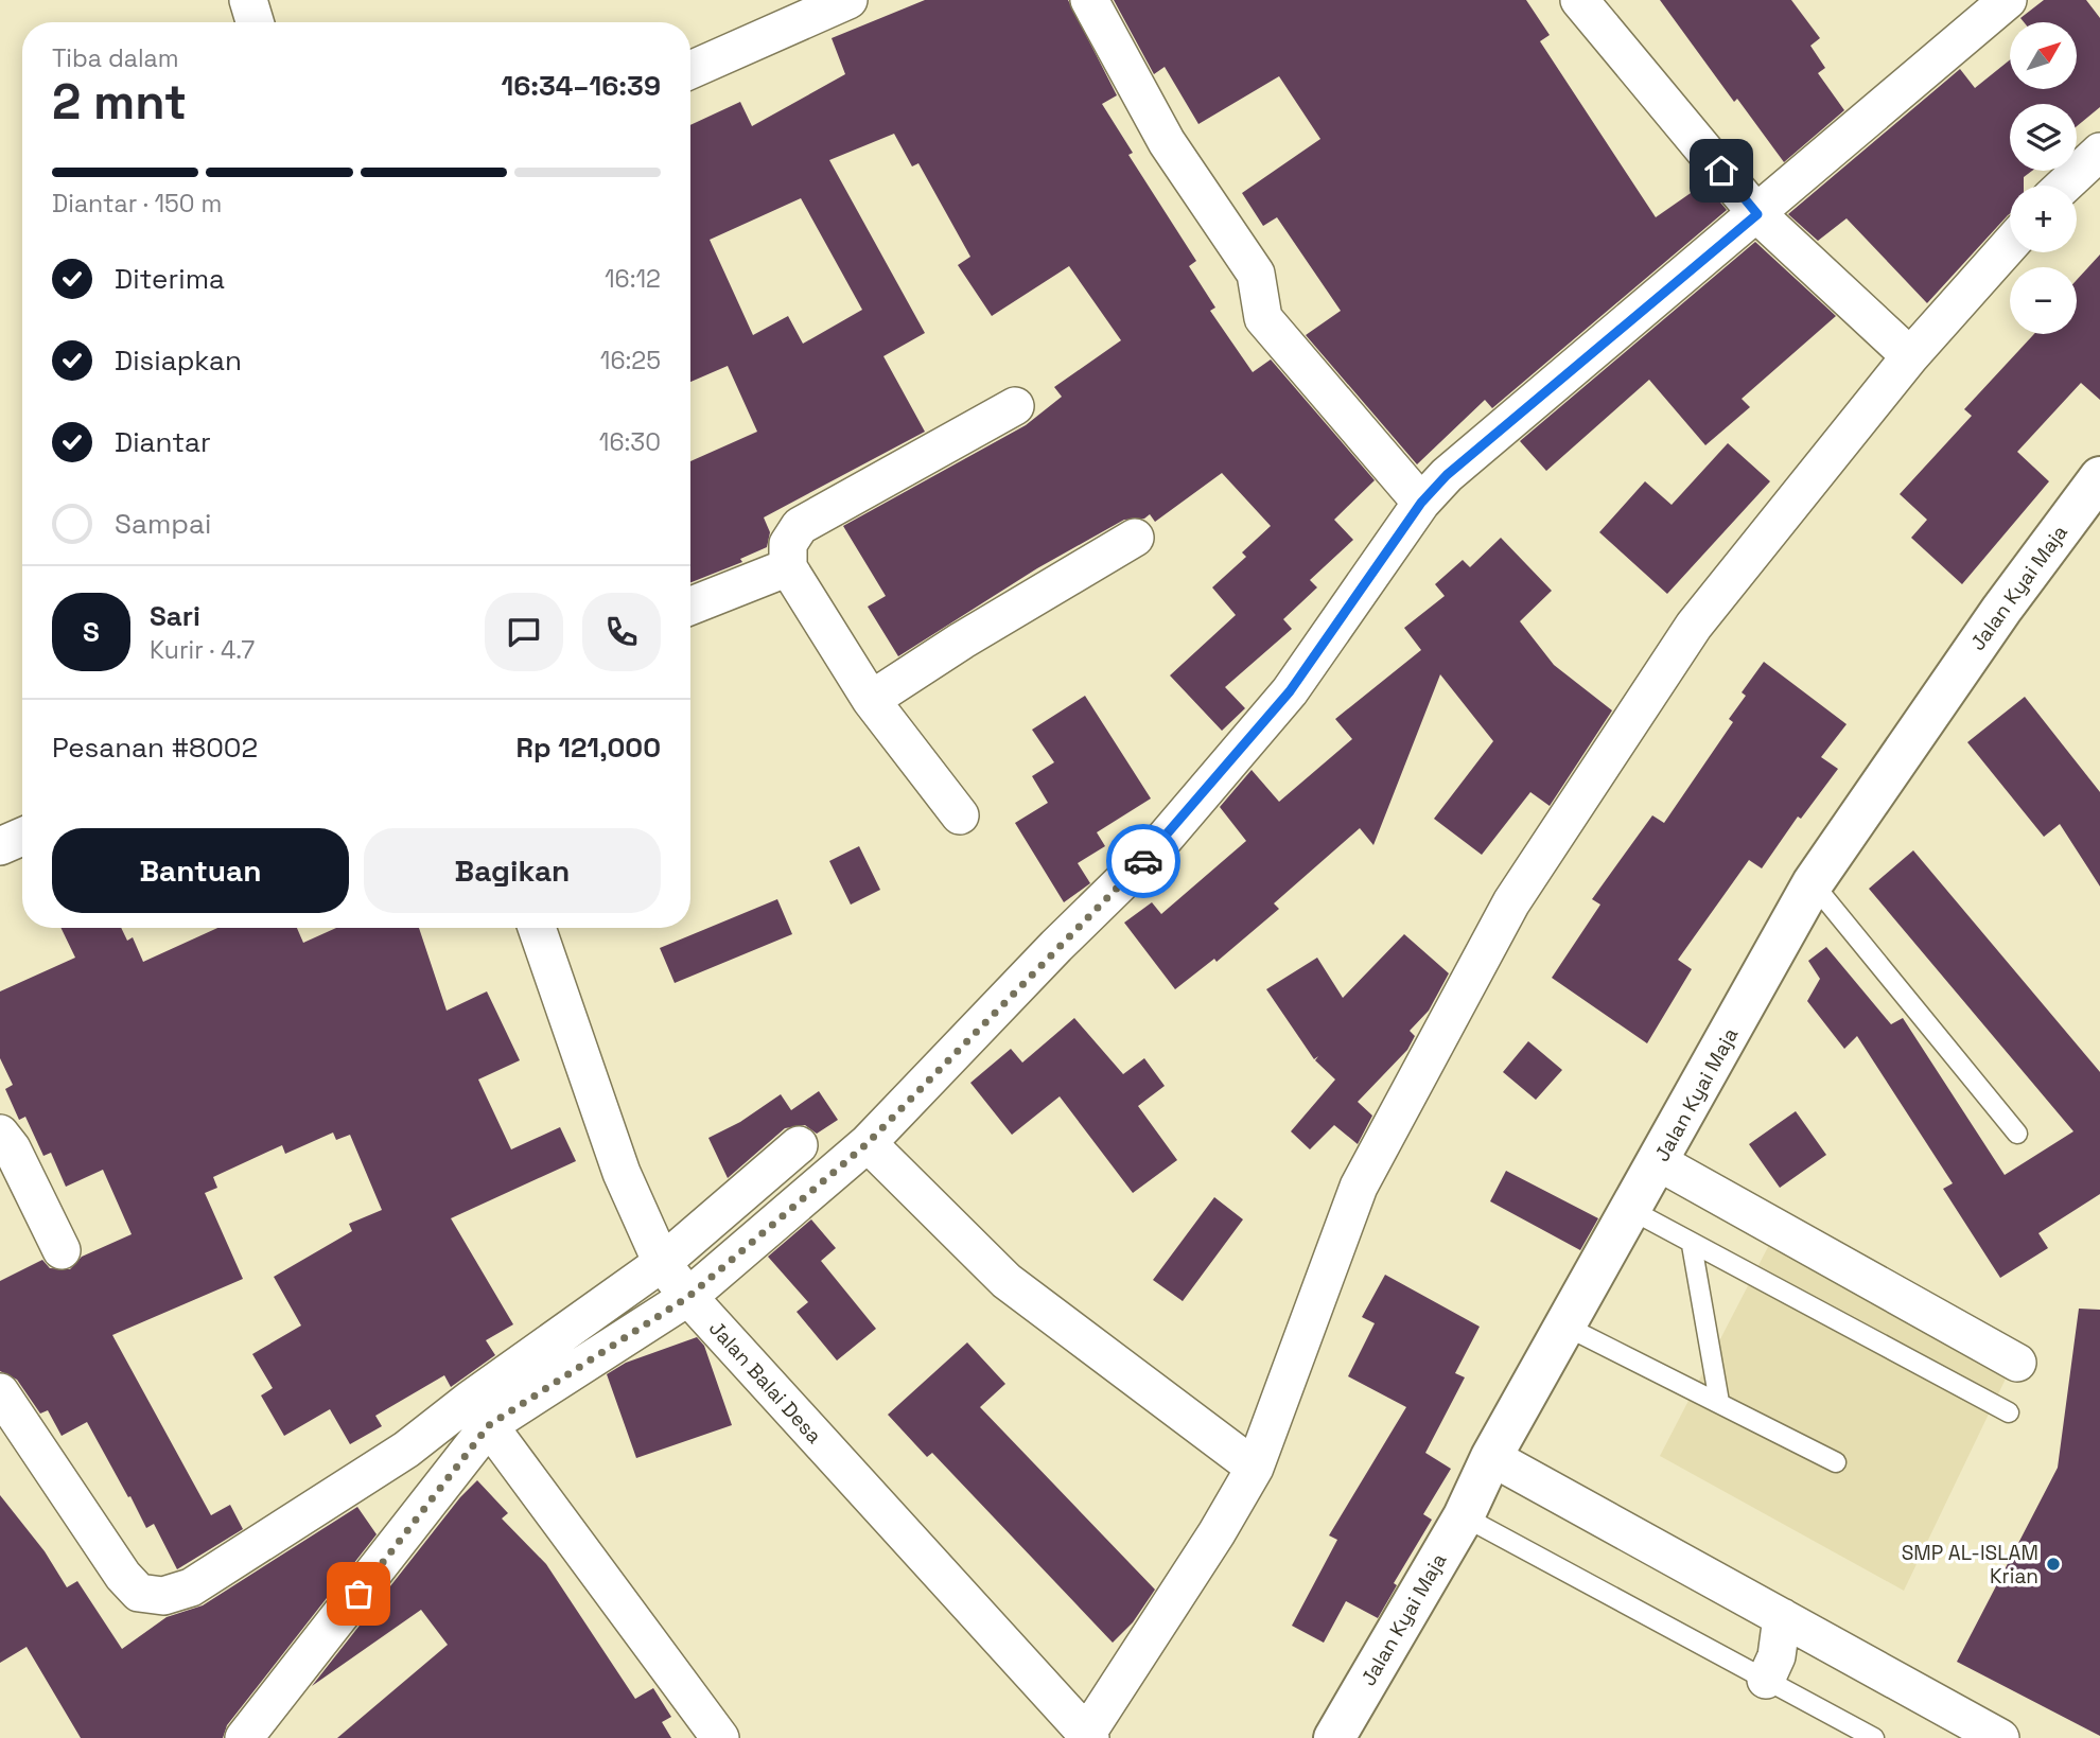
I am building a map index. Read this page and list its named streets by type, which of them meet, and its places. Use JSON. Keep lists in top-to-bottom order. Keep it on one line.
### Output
{"streets":{"main road":["Jalan Kyai Maja"],"street":["Jalan Balai Desa"]},"places":["SMP AL-ISLAM Krian"],"north":"top right","page":{"map_buttons":["+","−"],"heading":["2 mnt","Tiba dalam","16:34–16:39"],"panel":["Sari","Kurir · 4.7","Pesanan #8002","Rp 121,000"],"bar":"Diantar · 150 m","list":[["Diterima","16:12"],["Disiapkan","16:25"],["Diantar","16:30"],"Sampai"],"round":"S","buttons":["Bantuan","Bagikan"]}}
